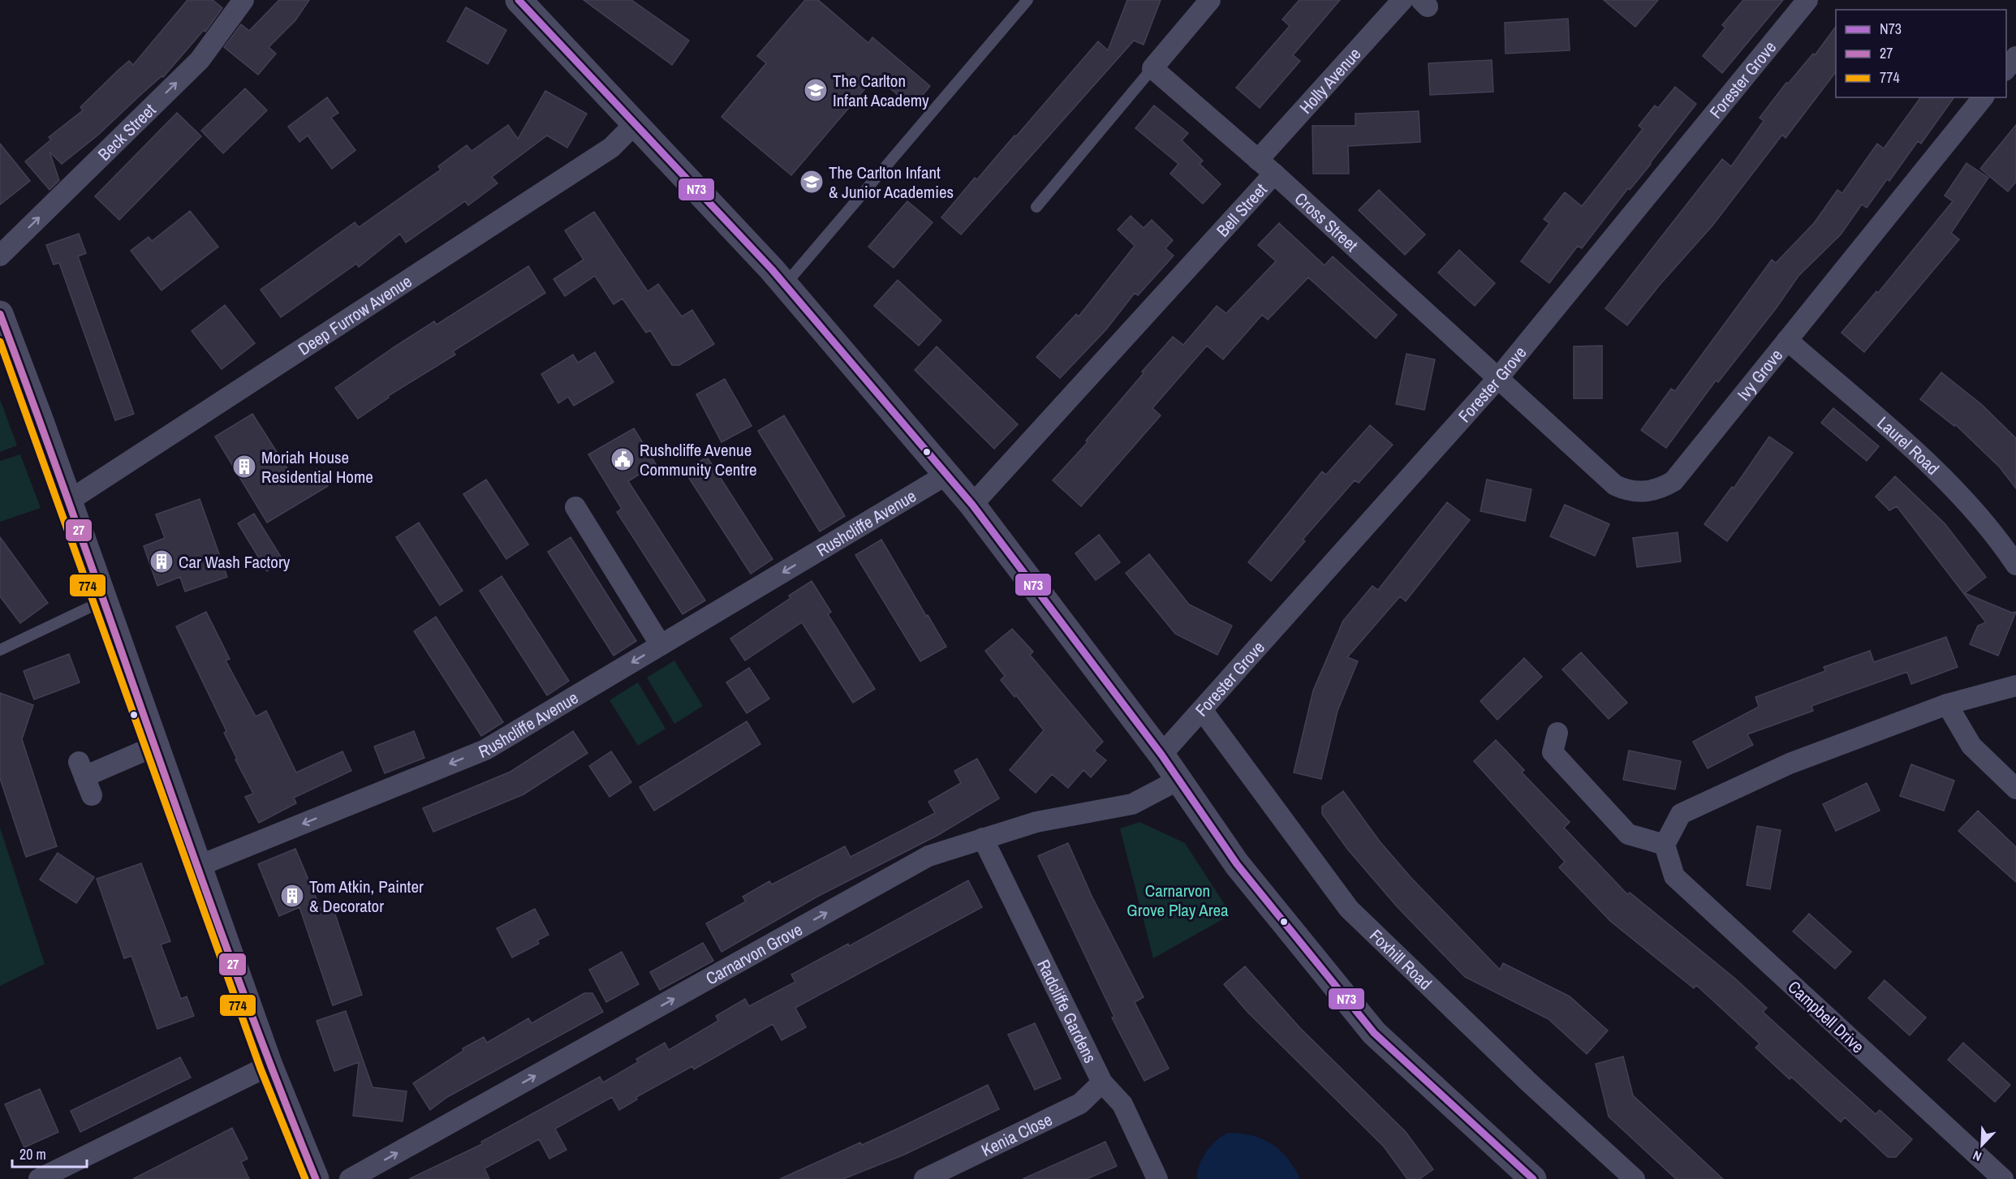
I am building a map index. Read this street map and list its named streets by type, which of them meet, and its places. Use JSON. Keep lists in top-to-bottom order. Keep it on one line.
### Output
{"streets":{"street":["Holly Avenue","Forester Grove","Beck Street","Bell Street","Cross Street","Deep Furrow Avenue","Ivy Grove","Laurel Road","Rushcliffe Avenue","Carnarvon Grove","Foxhill Road","Radcliffe Gardens","Campbell Drive","Kenia Close"]},"crossings":[["Holly Avenue","Cross Street"],["Forester Grove","Cross Street"],["Forester Grove","Ivy Grove"],["Forester Grove","Foxhill Road"],["Bell Street","Cross Street"],["Cross Street","Ivy Grove"],["Ivy Grove","Laurel Road"],["Carnarvon Grove","Radcliffe Gardens"],["Radcliffe Gardens","Kenia Close"]],"one_way":["Beck Street","Rushcliffe Avenue","Carnarvon Grove"],"parks":["Carnarvon Grove Play Area"],"places":{"school or university":["The Carlton Infant Academy","The Carlton Infant & Junior Academies"],"public building":["Rushcliffe Avenue Community Centre"],"building":["Moriah House Residential Home","Car Wash Factory","Tom Atkin, Painter & Decorator"]},"lines":["transit line N73","transit line 27","transit line 774"],"legend":["N73","27","774"],"scale_bar":"20 m","north":"bottom left"}
